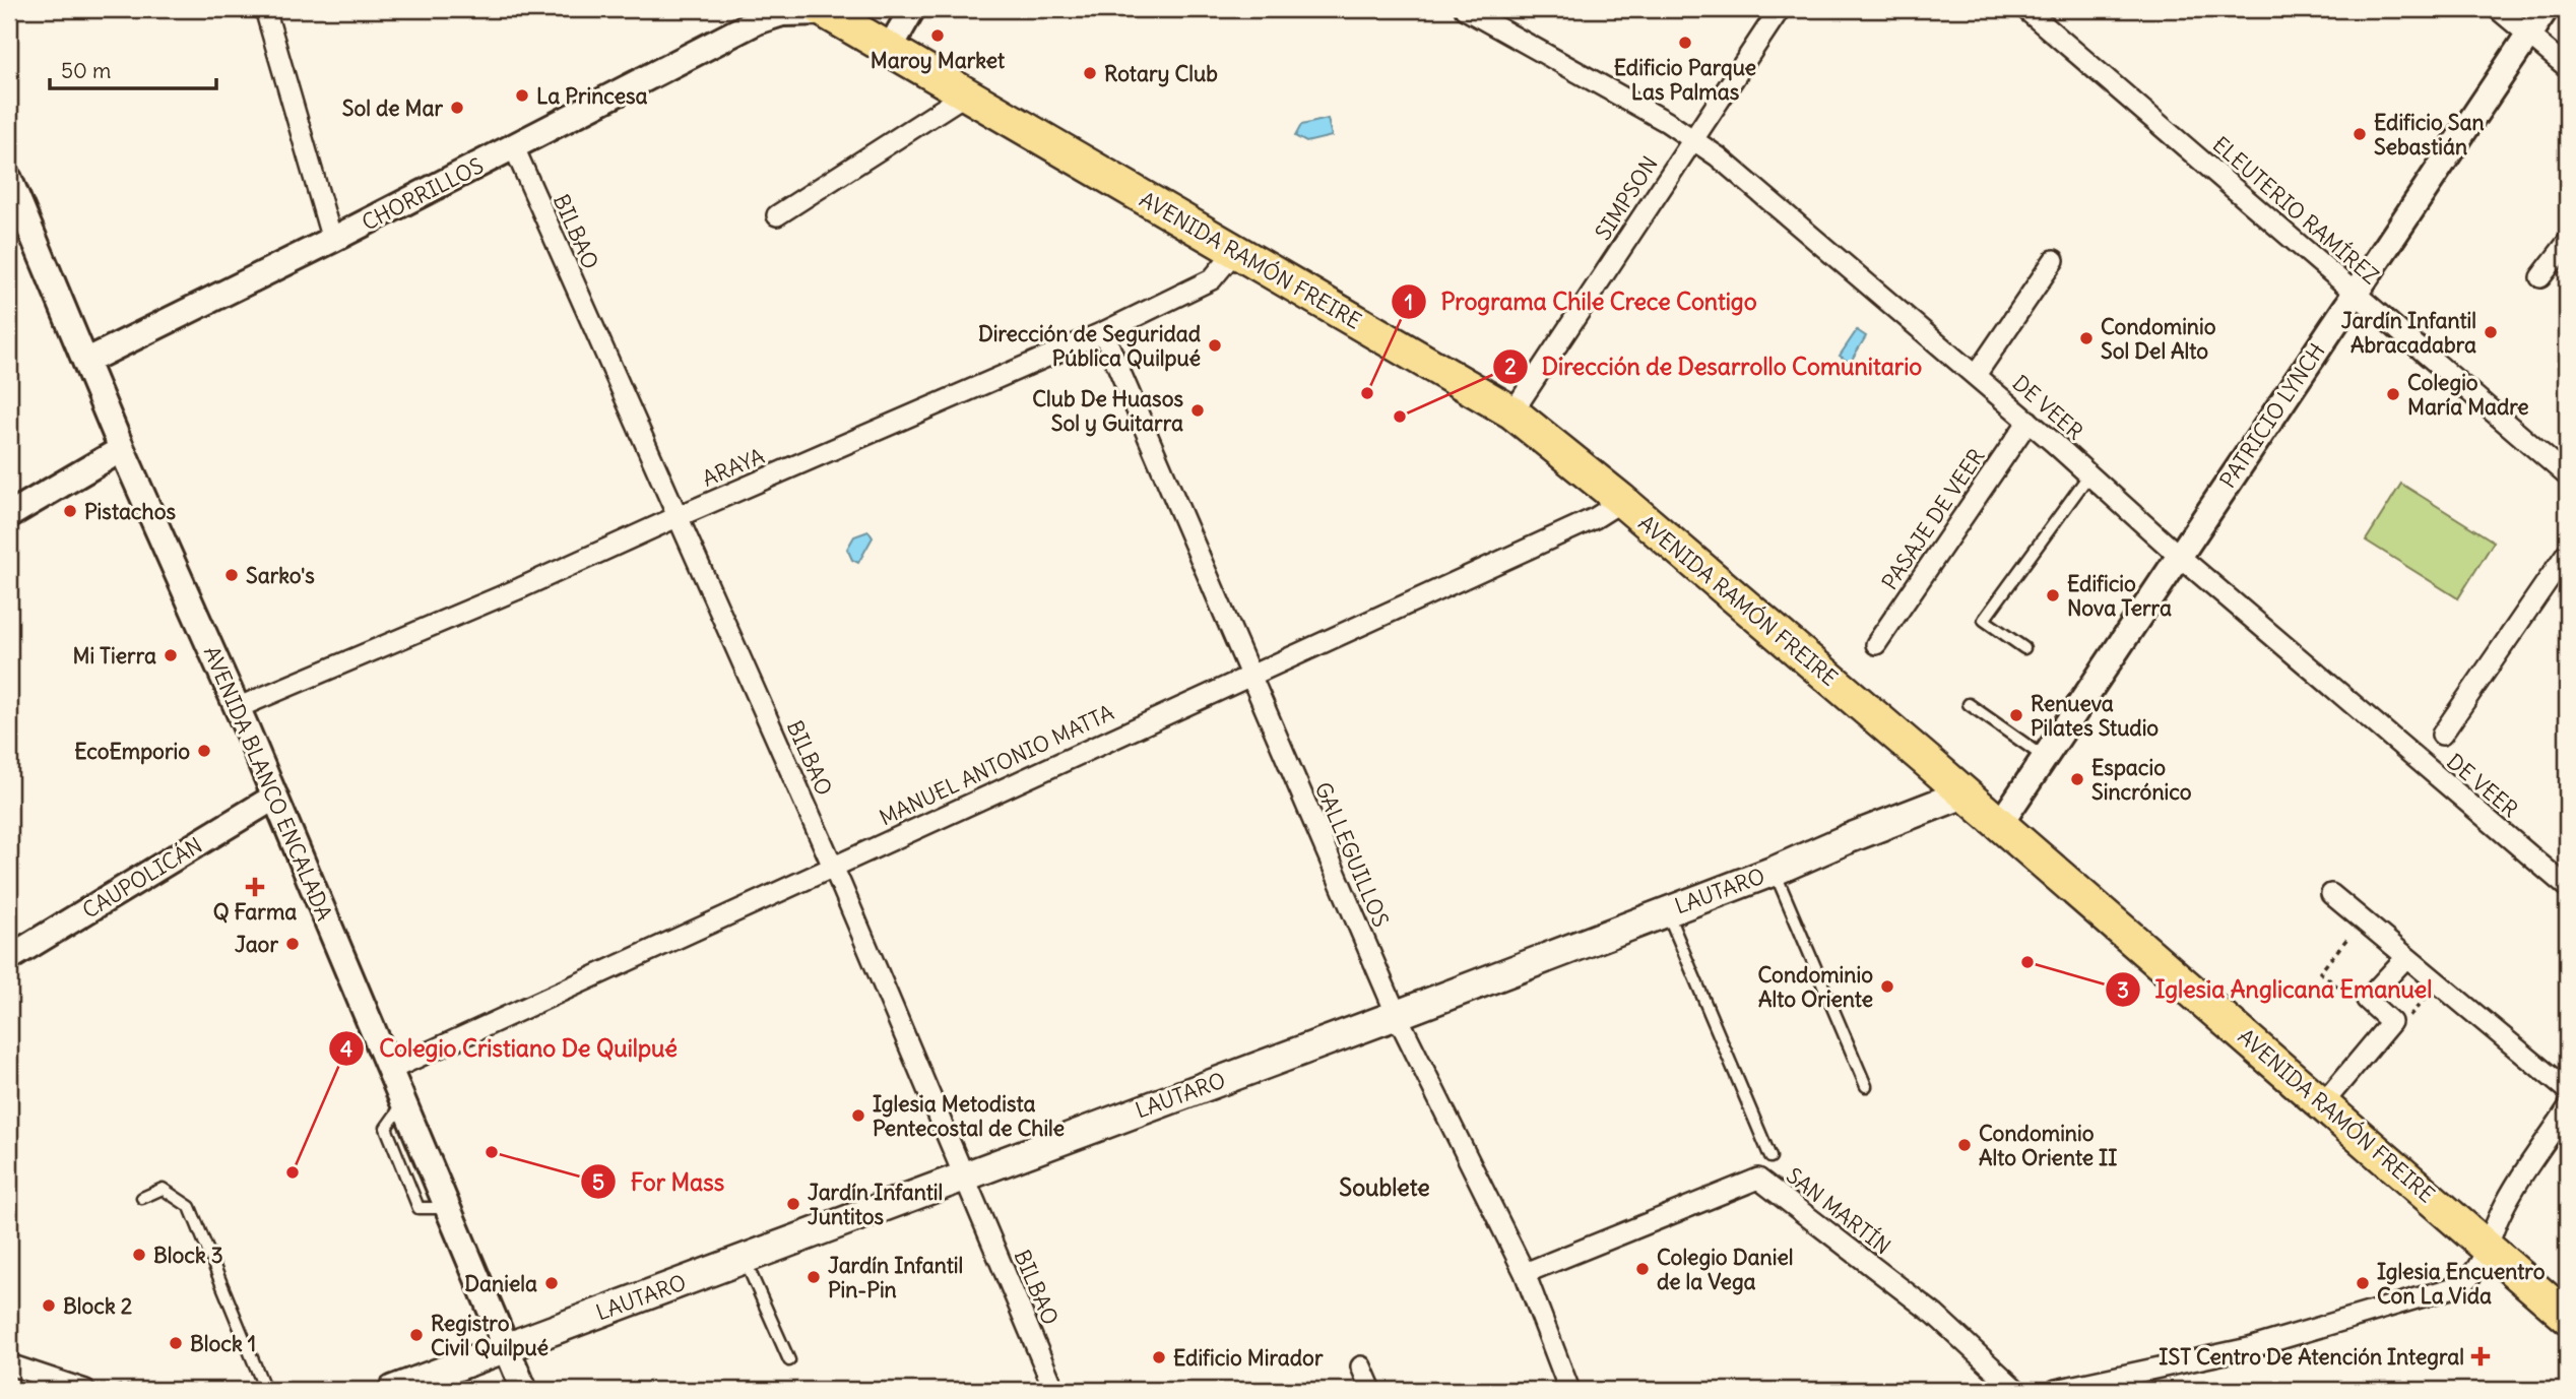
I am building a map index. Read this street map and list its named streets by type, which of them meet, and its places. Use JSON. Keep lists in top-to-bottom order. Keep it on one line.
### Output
{"streets":{"main road":["AVENIDA RAMÓN FREIRE","LAUTARO"],"street":["CHORRILLOS","SIMPSON","ELEUTERIO RAMÍREZ","BILBAO","DE VEER","PATRICIO LYNCH","ARAYA","PASAJE DE VEER","MANUEL ANTONIO MATTA","AVENIDA BLANCO ENCALADA","GALLEGUILLOS","CAUPOLICÁN","SAN MARTÍN"]},"crossings":[["CHORRILLOS","BILBAO"],["CHORRILLOS","AVENIDA RAMÓN FREIRE"],["CHORRILLOS","AVENIDA BLANCO ENCALADA"],["SIMPSON","AVENIDA RAMÓN FREIRE"],["SIMPSON","DE VEER"],["ELEUTERIO RAMÍREZ","PATRICIO LYNCH"],["BILBAO","ARAYA"],["BILBAO","MANUEL ANTONIO MATTA"],["BILBAO","LAUTARO"],["AVENIDA RAMÓN FREIRE","PATRICIO LYNCH"],["AVENIDA RAMÓN FREIRE","ARAYA"],["AVENIDA RAMÓN FREIRE","MANUEL ANTONIO MATTA"],["AVENIDA RAMÓN FREIRE","LAUTARO"],["DE VEER","PATRICIO LYNCH"],["DE VEER","PASAJE DE VEER"],["ARAYA","AVENIDA BLANCO ENCALADA"],["ARAYA","GALLEGUILLOS"],["MANUEL ANTONIO MATTA","AVENIDA BLANCO ENCALADA"],["MANUEL ANTONIO MATTA","GALLEGUILLOS"],["AVENIDA BLANCO ENCALADA","CAUPOLICÁN"],["AVENIDA BLANCO ENCALADA","LAUTARO"],["GALLEGUILLOS","LAUTARO"],["GALLEGUILLOS","SAN MARTÍN"]],"districts":["Soublete"],"places":{"other":["Maroy Market","Edificio Parque Las Palmas","Rotary Club","La Princesa","Sol de Mar","Edificio San Sebastián","Jardín Infantil Abracadabra","Condominio Sol Del Alto","Dirección de Seguridad Pública Quilpué","Programa Chile Crece Contigo","Colegio María Madre","Club De Huasos Sol y Guitarra","Dirección de Desarrollo Comunitario","Pistachos","Sarko's","Edificio Nova Terra","Mi Tierra","Renueva Pilates Studio","EcoEmporio","Espacio Sincrónico","Jaor","Iglesia Anglicana Emanuel","Condominio Alto Oriente","Iglesia Metodista Pentecostal de Chile","Condominio Alto Oriente II","For Mass","Colegio Cristiano De Quilpué","Jardín Infantil Juntitos","Block 3","Colegio Daniel de la Vega","Jardín Infantil Pin-Pin","Daniela","Iglesia Encuentro Con La Vida","Block 2","Registro Civil Quilpué","Block 1","Edificio Mirador"],"health":["Q Farma","IST Centro De Atención Integral"]},"scale_bar":"50 m"}
